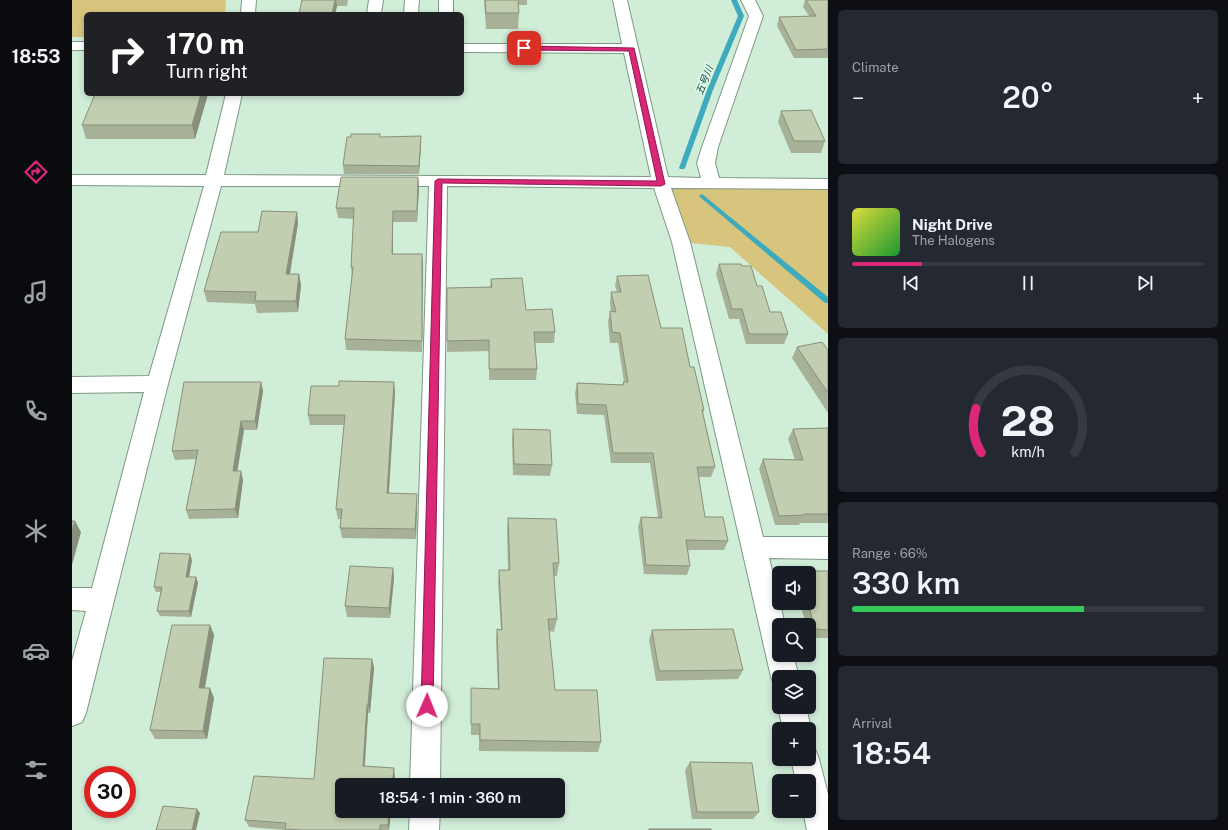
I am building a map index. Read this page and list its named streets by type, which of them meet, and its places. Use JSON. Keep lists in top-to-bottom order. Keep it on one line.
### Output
{"water":["五号川"],"page":{"tabs":"18:53","tile":["Climate",["Range · 66%","330 km"],["Arrival","18:54"]],"turn":["170 m","Turn right"],"heat":["−","20°","+"],"song":["Night Drive","The Halogens"],"map_buttons":["+","−"],"limit":"30","trip":"18:54 · 1 min · 360 m","gauge":["28","km/h"]}}
